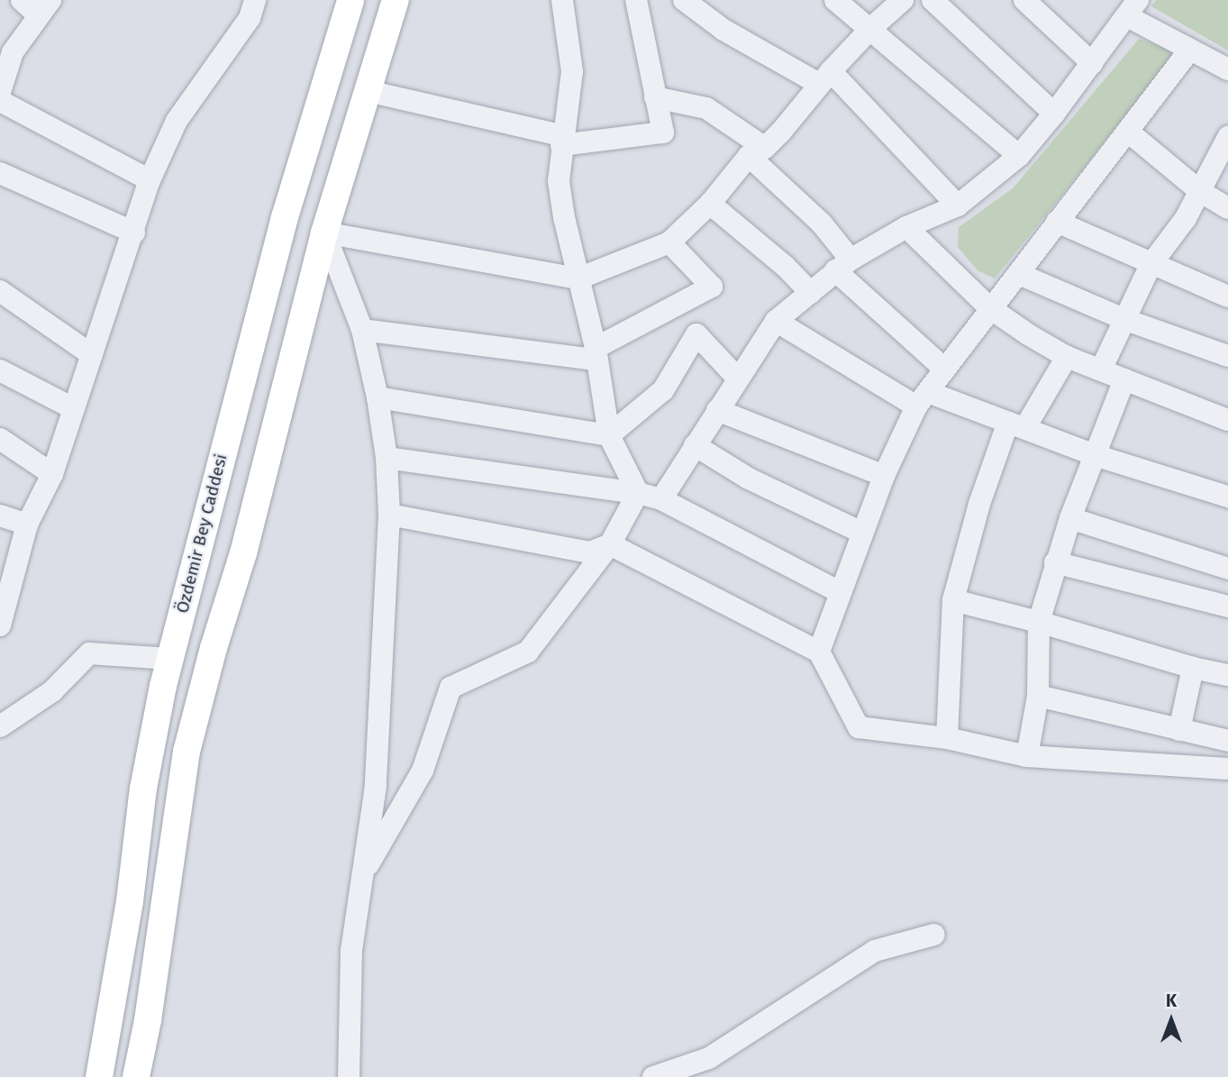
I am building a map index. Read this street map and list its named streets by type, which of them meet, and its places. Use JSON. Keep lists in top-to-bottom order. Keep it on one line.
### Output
{"streets":{"main road":["Özdemir Bey Caddesi"]},"north":"top"}
